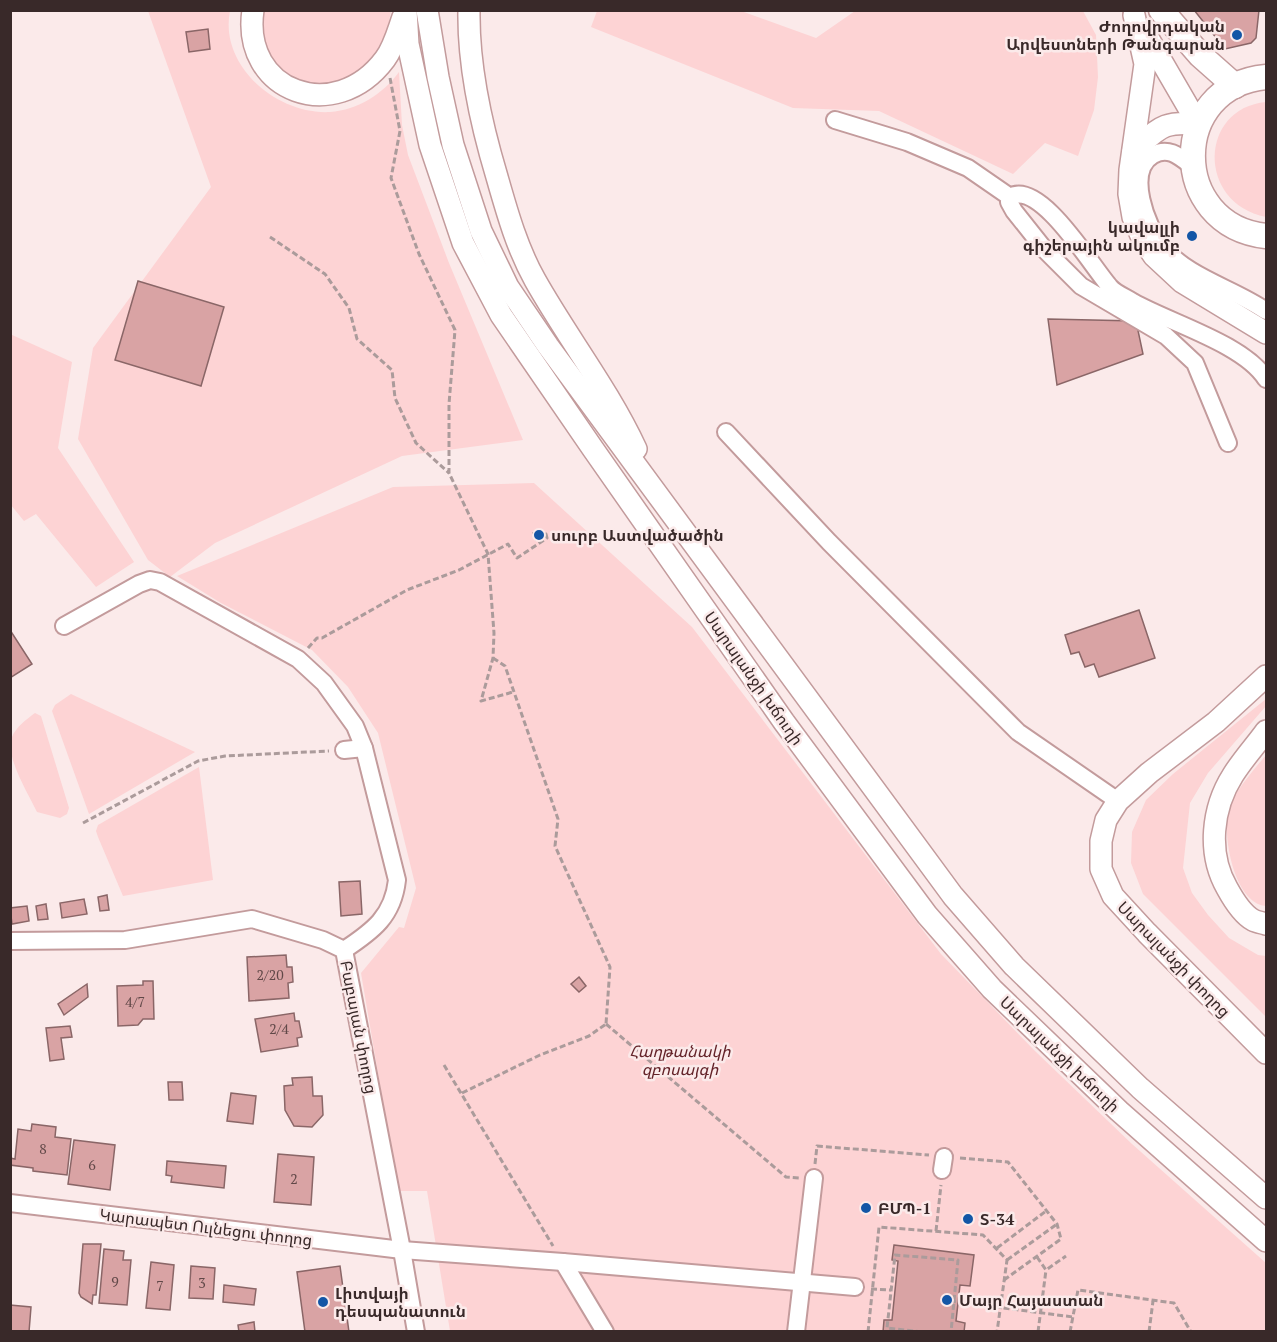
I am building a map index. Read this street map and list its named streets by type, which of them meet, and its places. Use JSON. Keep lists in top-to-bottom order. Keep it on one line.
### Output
{"streets":{"main road":["Սարալանջի խճուղի","Սարալանջի փողոց"],"street":["Բաբայան փողոց","Կարապետ Ուլնեցու փողոց"]},"crossings":[["Բաբայան փողոց","Կարապետ Ուլնեցու փողոց"]],"parks":["Հաղթանակի զբոսայգի"],"places":["Ժողովրդական Արվեստների Թանգարան","կավալլի գիշերային ակումբ","սուրբ Աստվածածին","ԲՄՊ-1","Տ-34","Մայր Հայաստան","Լիտվայի դեսպանատուն"],"house_numbers":["2/20","4/7","2/4","8","6","2","9","3","7"]}
